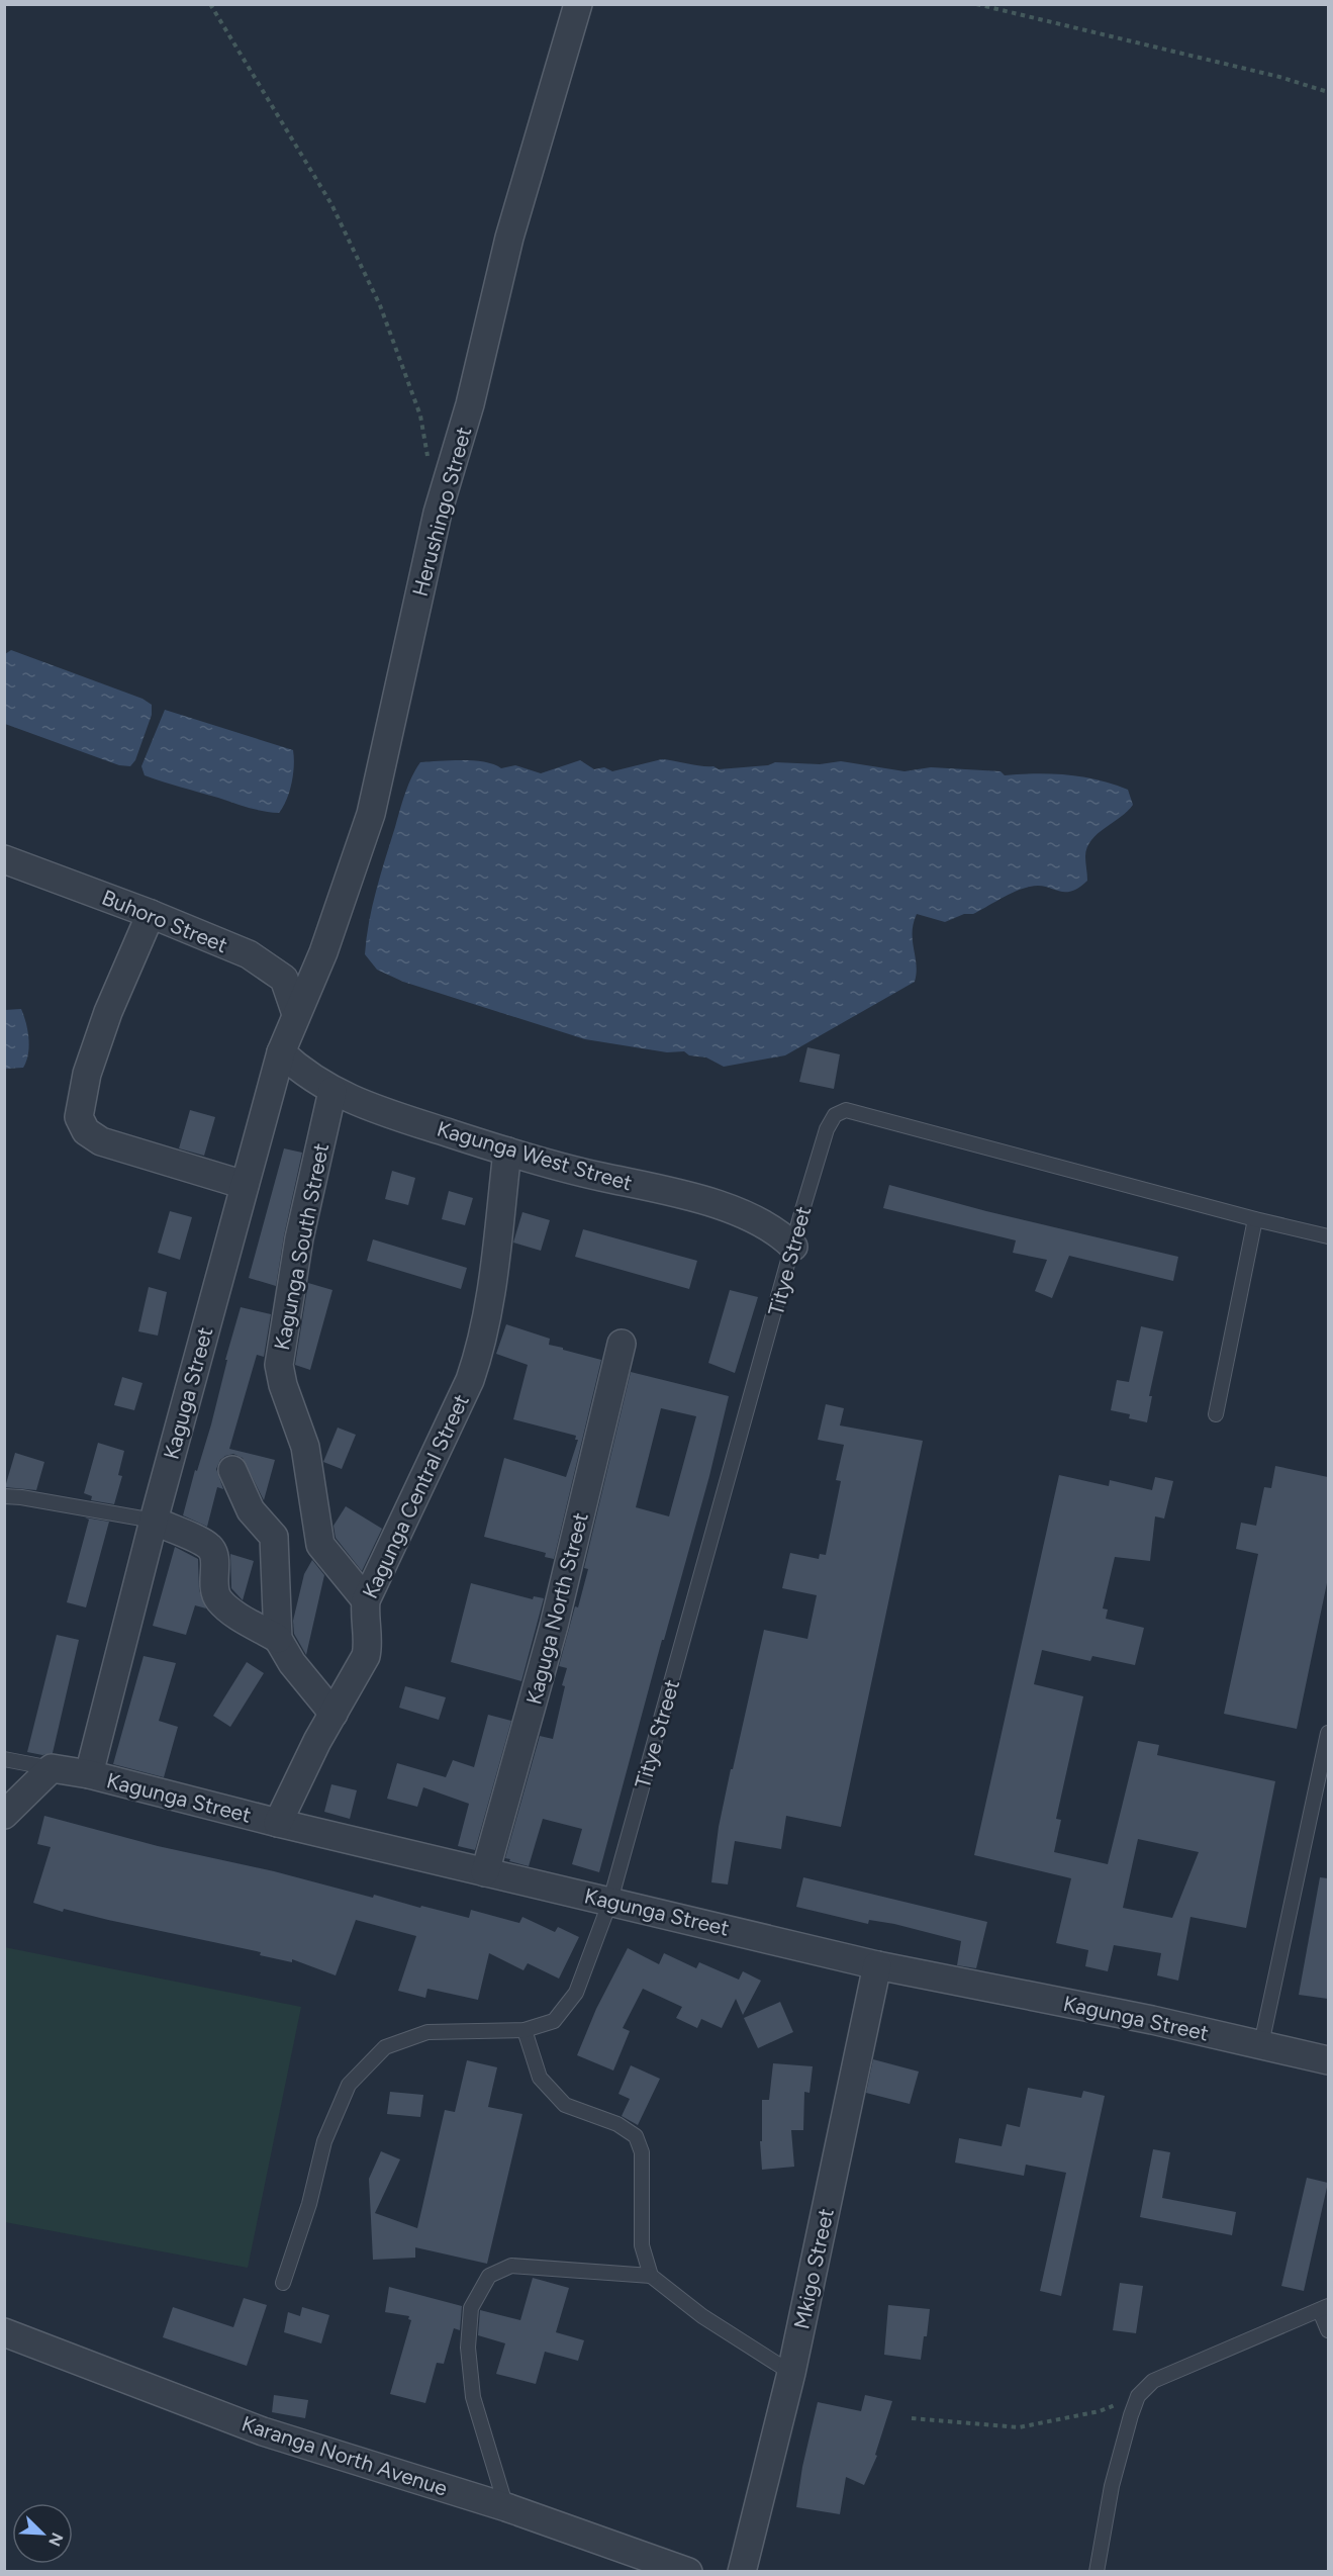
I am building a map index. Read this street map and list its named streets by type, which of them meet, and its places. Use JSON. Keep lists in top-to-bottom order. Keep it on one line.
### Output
{"streets":{"street":["Herushingo Street","Buhoro Street","Kagunga West Street","Kagunga South Street","Kaguga Street","Kagunga Central Street","Kaguga North Street","Kagunga Street","Mkigo Street","Karanga North Avenue"],"lane":["Titye Street"]},"crossings":[["Herushingo Street","Buhoro Street"],["Herushingo Street","Kaguga Street"],["Buhoro Street","Kaguga Street"],["Kagunga West Street","Kagunga South Street"],["Kagunga West Street","Titye Street"],["Kagunga West Street","Kaguga Street"],["Kagunga West Street","Kagunga Central Street"],["Kagunga South Street","Kagunga Central Street"],["Titye Street","Kagunga Street"],["Kaguga Street","Kagunga Street"],["Kagunga Central Street","Kagunga Street"],["Kaguga North Street","Kagunga Street"],["Kagunga Street","Mkigo Street"]],"north":"bottom right"}
